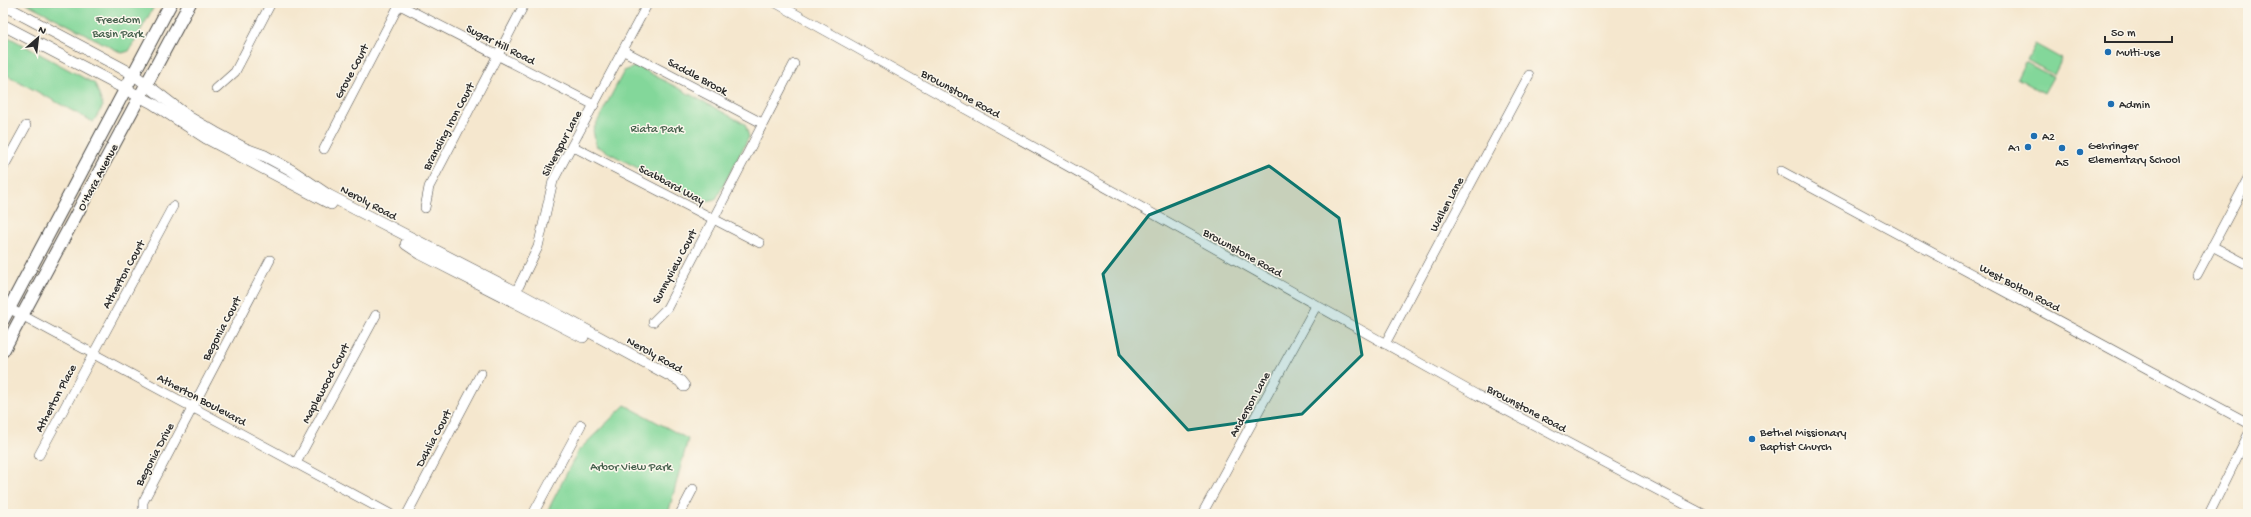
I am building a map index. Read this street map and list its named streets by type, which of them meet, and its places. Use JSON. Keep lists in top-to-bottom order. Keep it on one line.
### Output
{"streets":{"main road":["O'Hara Avenue"],"street":["Sugar Hill Road","Grove Court","Saddle Brook","Brownstone Road","Branding Iron Court","Silverspur Lane","Scabbard Way","Neroly Road","Wallen Lane","Sunnyview Court","Atherton Court","West Bolton Road","Begonia Court","Maplewood Court","Atherton Place","Atherton Boulevard","Anderson Lane","Dahlia Court","Begonia Drive"]},"crossings":[["Sugar Hill Road","Grove Court"],["Sugar Hill Road","Branding Iron Court"],["Sugar Hill Road","Silverspur Lane"],["Saddle Brook","Silverspur Lane"],["Saddle Brook","Sunnyview Court"],["Brownstone Road","Wallen Lane"],["Brownstone Road","Anderson Lane"],["Silverspur Lane","Scabbard Way"],["Silverspur Lane","Neroly Road"],["O'Hara Avenue","Neroly Road"],["O'Hara Avenue","Atherton Boulevard"],["Scabbard Way","Sunnyview Court"],["Atherton Court","Atherton Place"],["Atherton Court","Atherton Boulevard"],["Begonia Court","Atherton Boulevard"],["Begonia Court","Begonia Drive"],["Maplewood Court","Atherton Boulevard"],["Atherton Place","Atherton Boulevard"],["Atherton Boulevard","Begonia Drive"]],"parks":["Freedom Basin Park","Riata Park","Arbor View Park"],"places":["Multi-use","Admin","A2","A1","A5","Gehringer Elementary School","Bethel Missionary Baptist Church"],"scale_bar":"50 m","north":"top right"}
